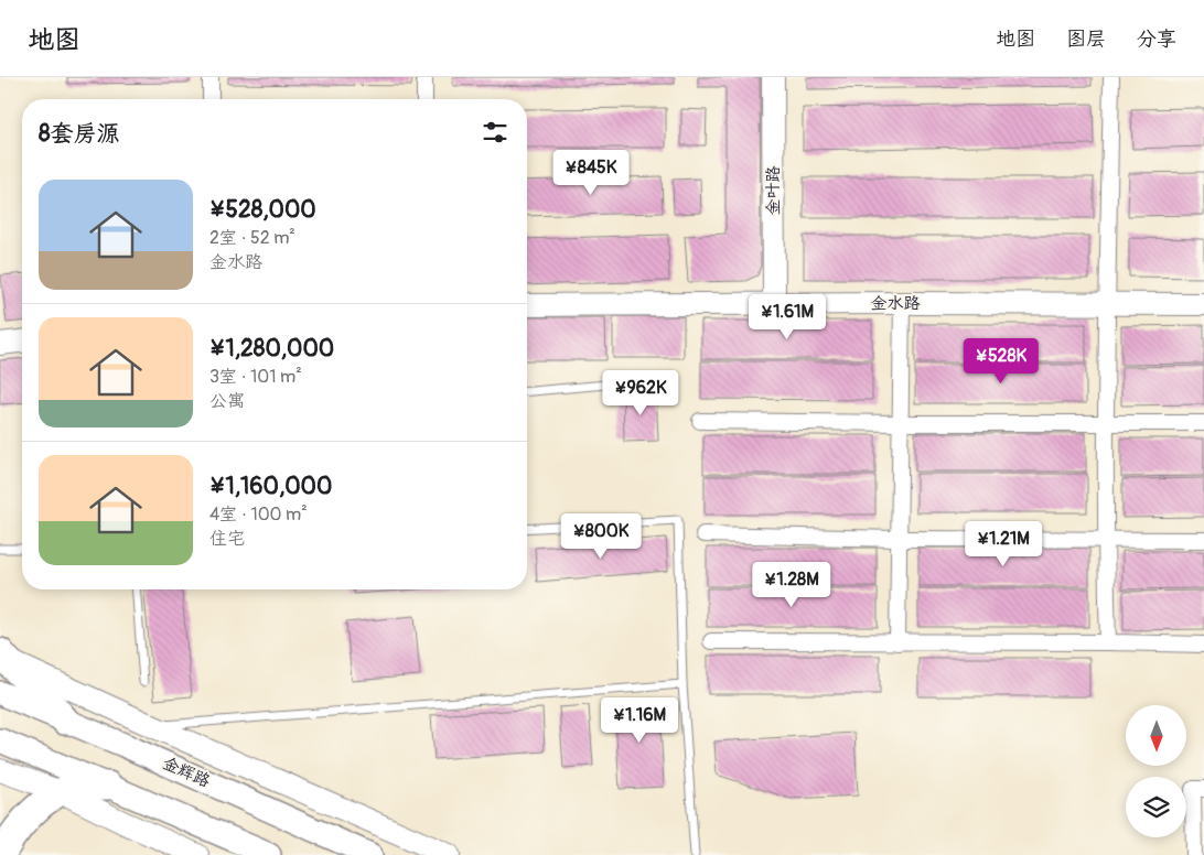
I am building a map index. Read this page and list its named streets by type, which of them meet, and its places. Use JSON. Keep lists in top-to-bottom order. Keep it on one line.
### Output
{"streets":{"main road":["金辉路"],"street":["金叶路","金水路"]},"crossings":[["金叶路","金水路"]],"north":"bottom","page":{"header":"地图","nav":["地图","图层","分享"],"heading":"8套房源","price":["¥845K","¥1.61M","¥528K","¥962K","¥800K","¥1.21M","¥1.28M","¥1.16M"],"list":[{"name":"¥528,000","note":"2室 · 52 m² · 金水路"},{"name":"¥1,280,000","note":"3室 · 101 m² · 公寓"},{"name":"¥1,160,000","note":"4室 · 100 m² · 住宅"}]}}
